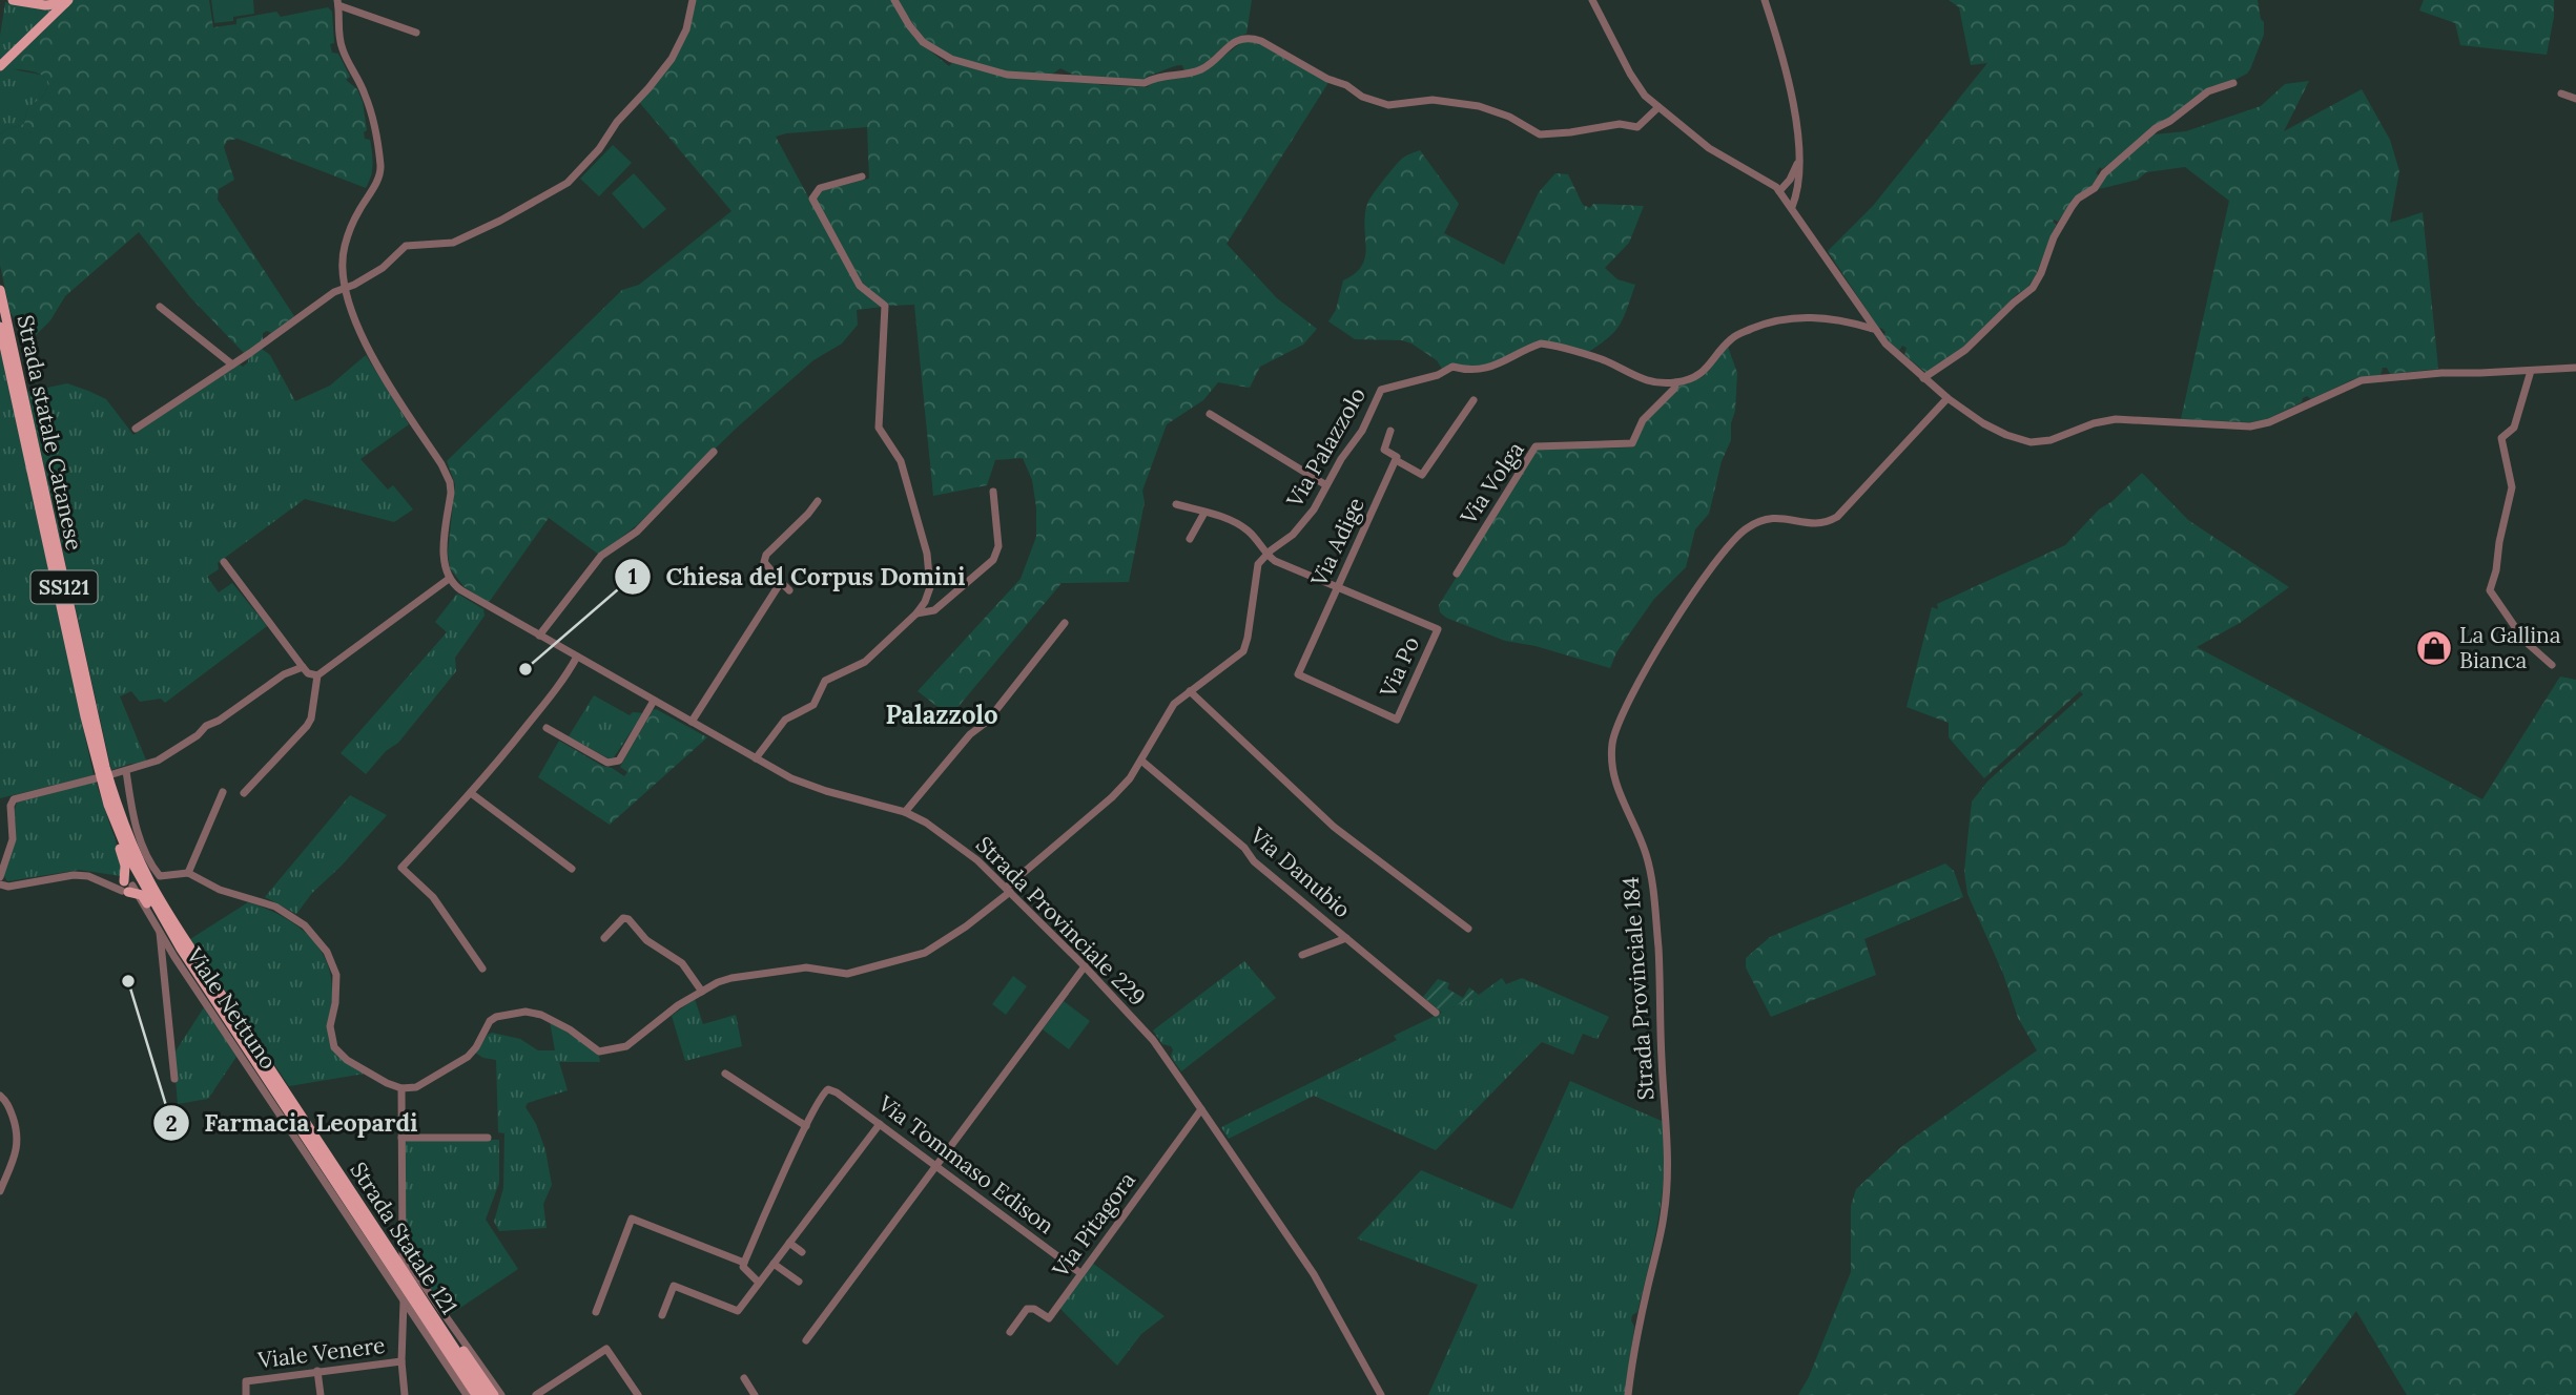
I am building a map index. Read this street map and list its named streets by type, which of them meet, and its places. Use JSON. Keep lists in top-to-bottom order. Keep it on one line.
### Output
{"streets":{"main road":["Strada statale Catanese","SS121","Strada Statale 121"],"street":["Via Palazzolo","Via Volga","Via Adige","Via Po","Via Danubio","Strada Provinciale 229","Strada Provinciale 184","Viale Nettuno","Via Tommaso Edison","Via Pitagora","Viale Venere"]},"crossings":[["Strada statale Catanese","Viale Nettuno"],["Strada statale Catanese","Strada Statale 121"],["Via Palazzolo","Via Volga"],["Via Adige","Via Po"],["Strada Provinciale 229","Via Pitagora"],["Viale Nettuno","Strada Statale 121"],["Via Tommaso Edison","Via Pitagora"]],"districts":["Palazzolo"],"places":{"shop":["La Gallina Bianca"],"other":["Chiesa del Corpus Domini","Farmacia Leopardi"]}}
